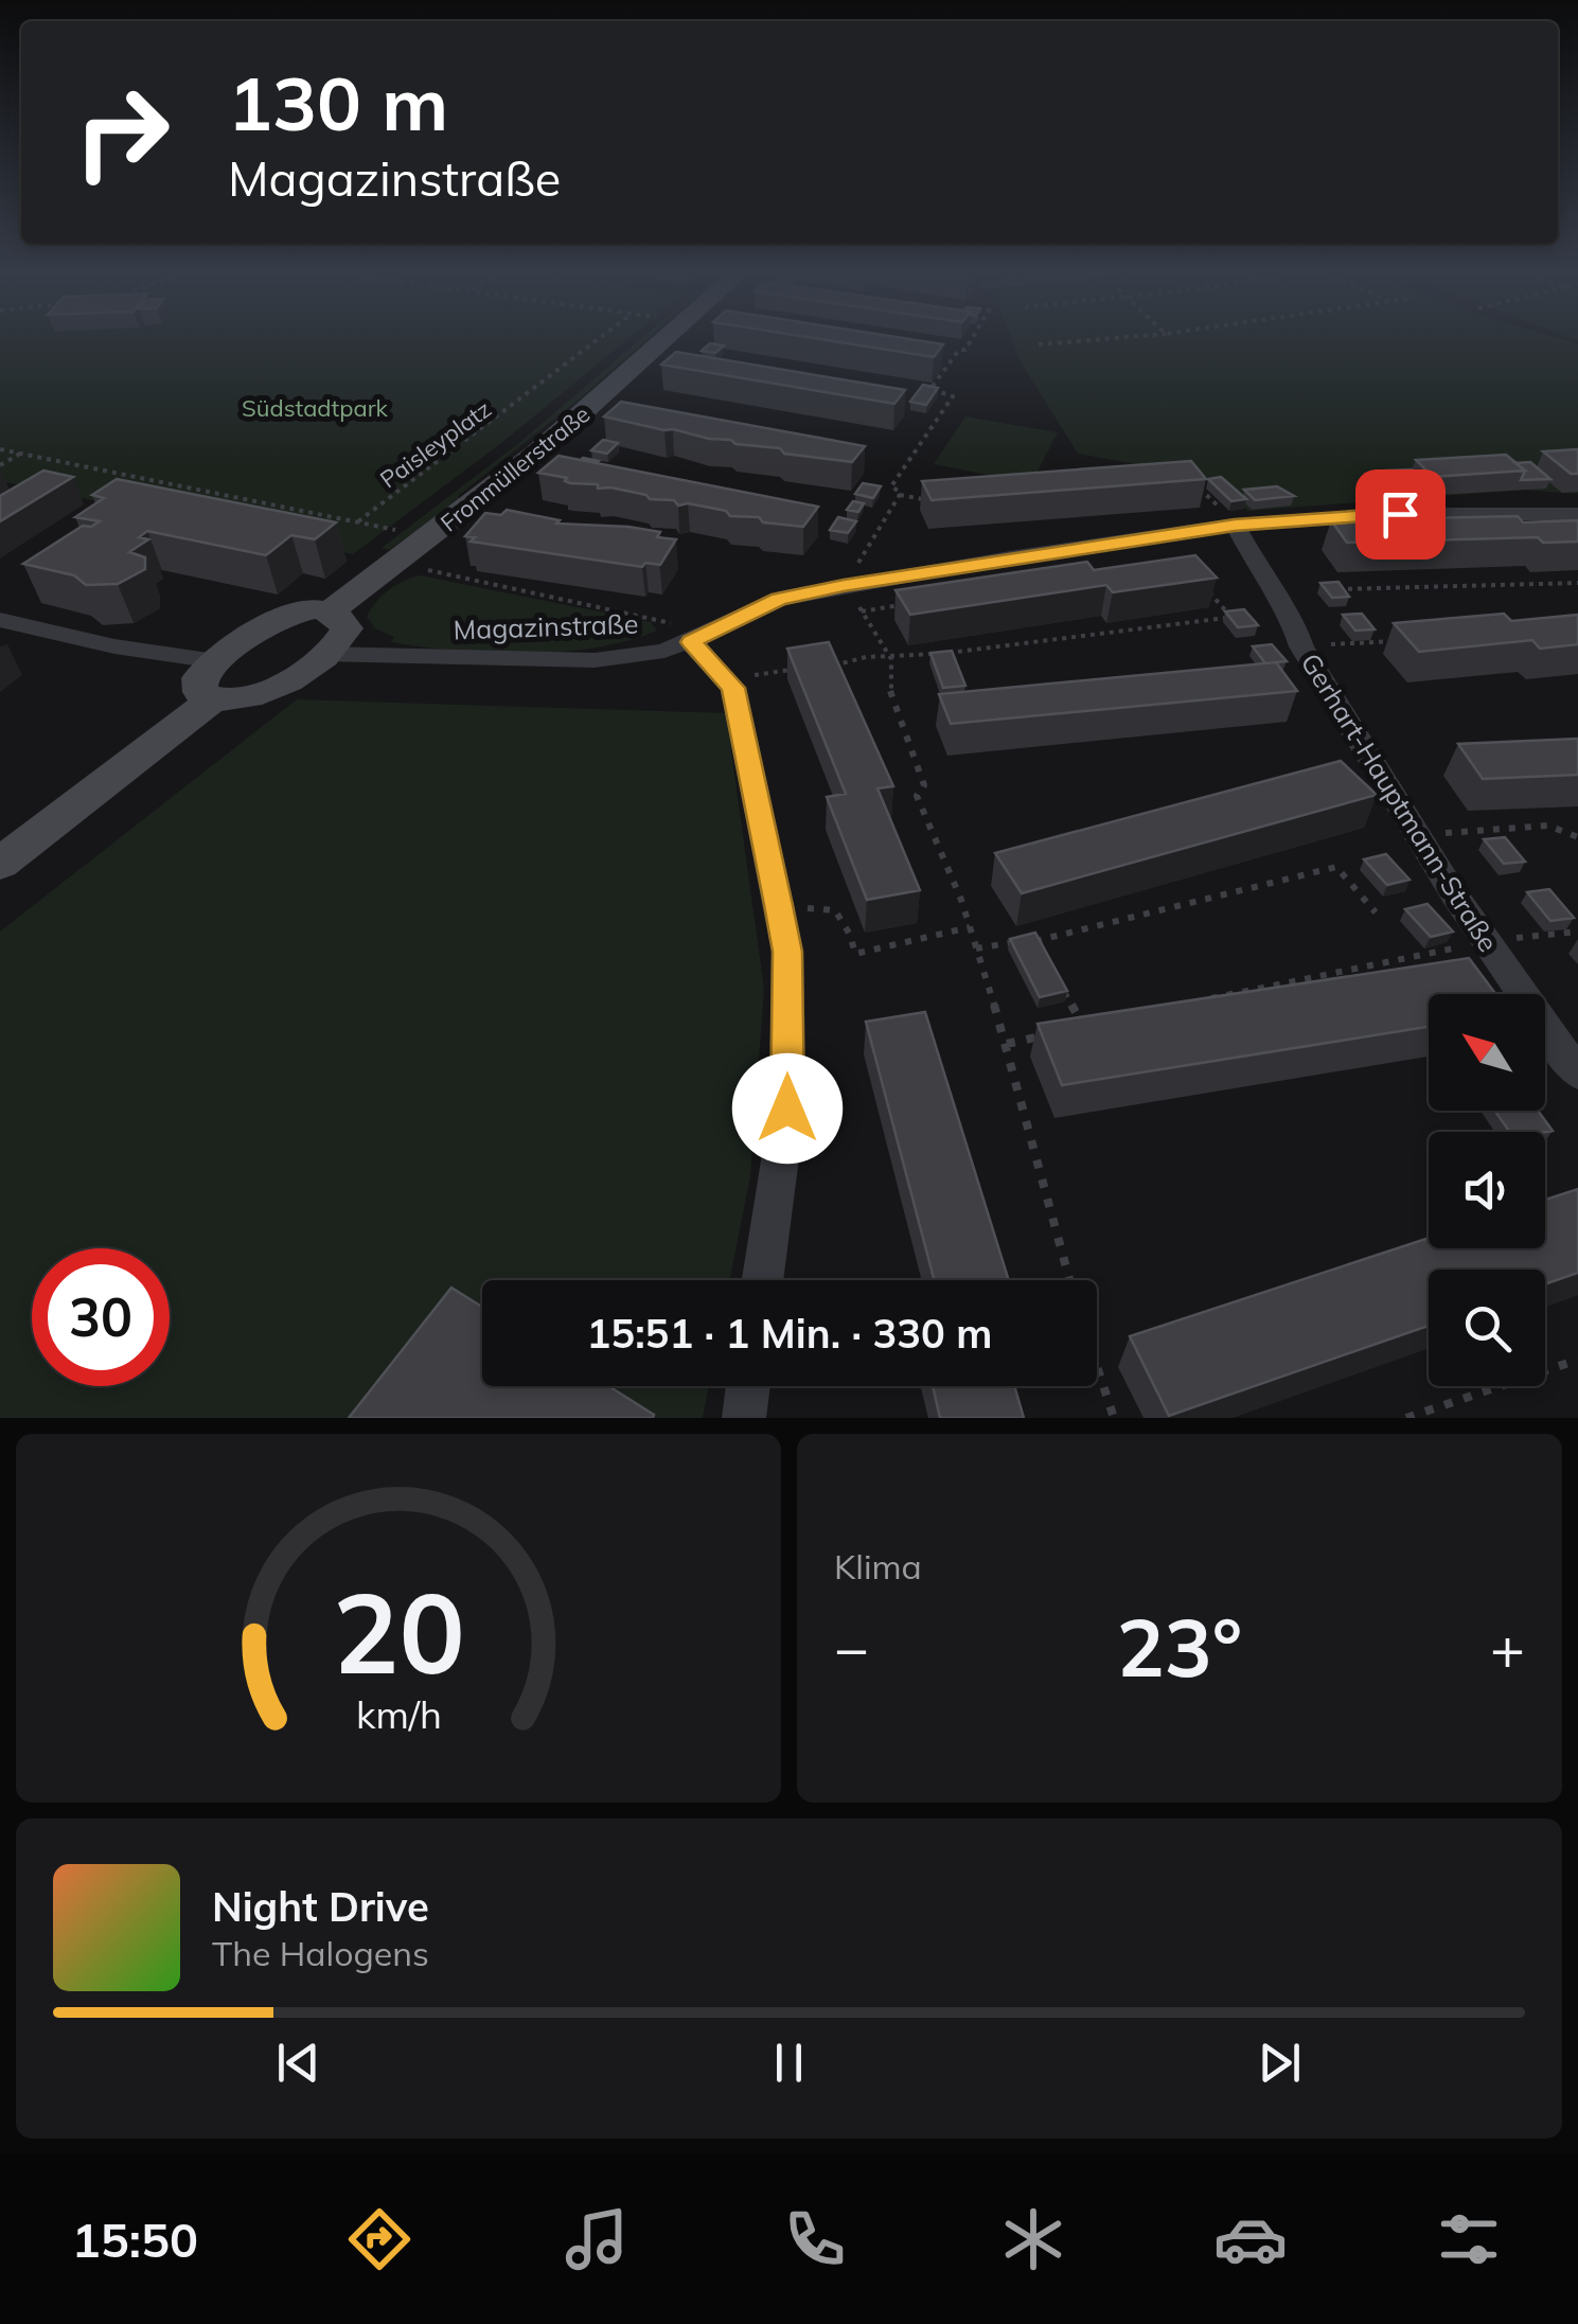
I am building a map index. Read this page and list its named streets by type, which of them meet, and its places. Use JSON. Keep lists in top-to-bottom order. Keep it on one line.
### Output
{"streets":{"main road":["Fronmüllerstraße"],"street":["Magazinstraße","Gerhart-Hauptmann-Straße"],"path":["Paisleyplatz"]},"crossings":[["Fronmüllerstraße","Magazinstraße"],["Magazinstraße","Gerhart-Hauptmann-Straße"]],"parks":["Südstadtpark"],"north":"top left","page":{"turn":["130 m","Magazinstraße"],"limit":"30","trip":"15:51 · 1 Min. · 330 m","tile":"Klima","heat":["−","23°","+"],"song":["Night Drive","The Halogens"],"tabs":"15:50","gauge":["20","km/h"]}}
